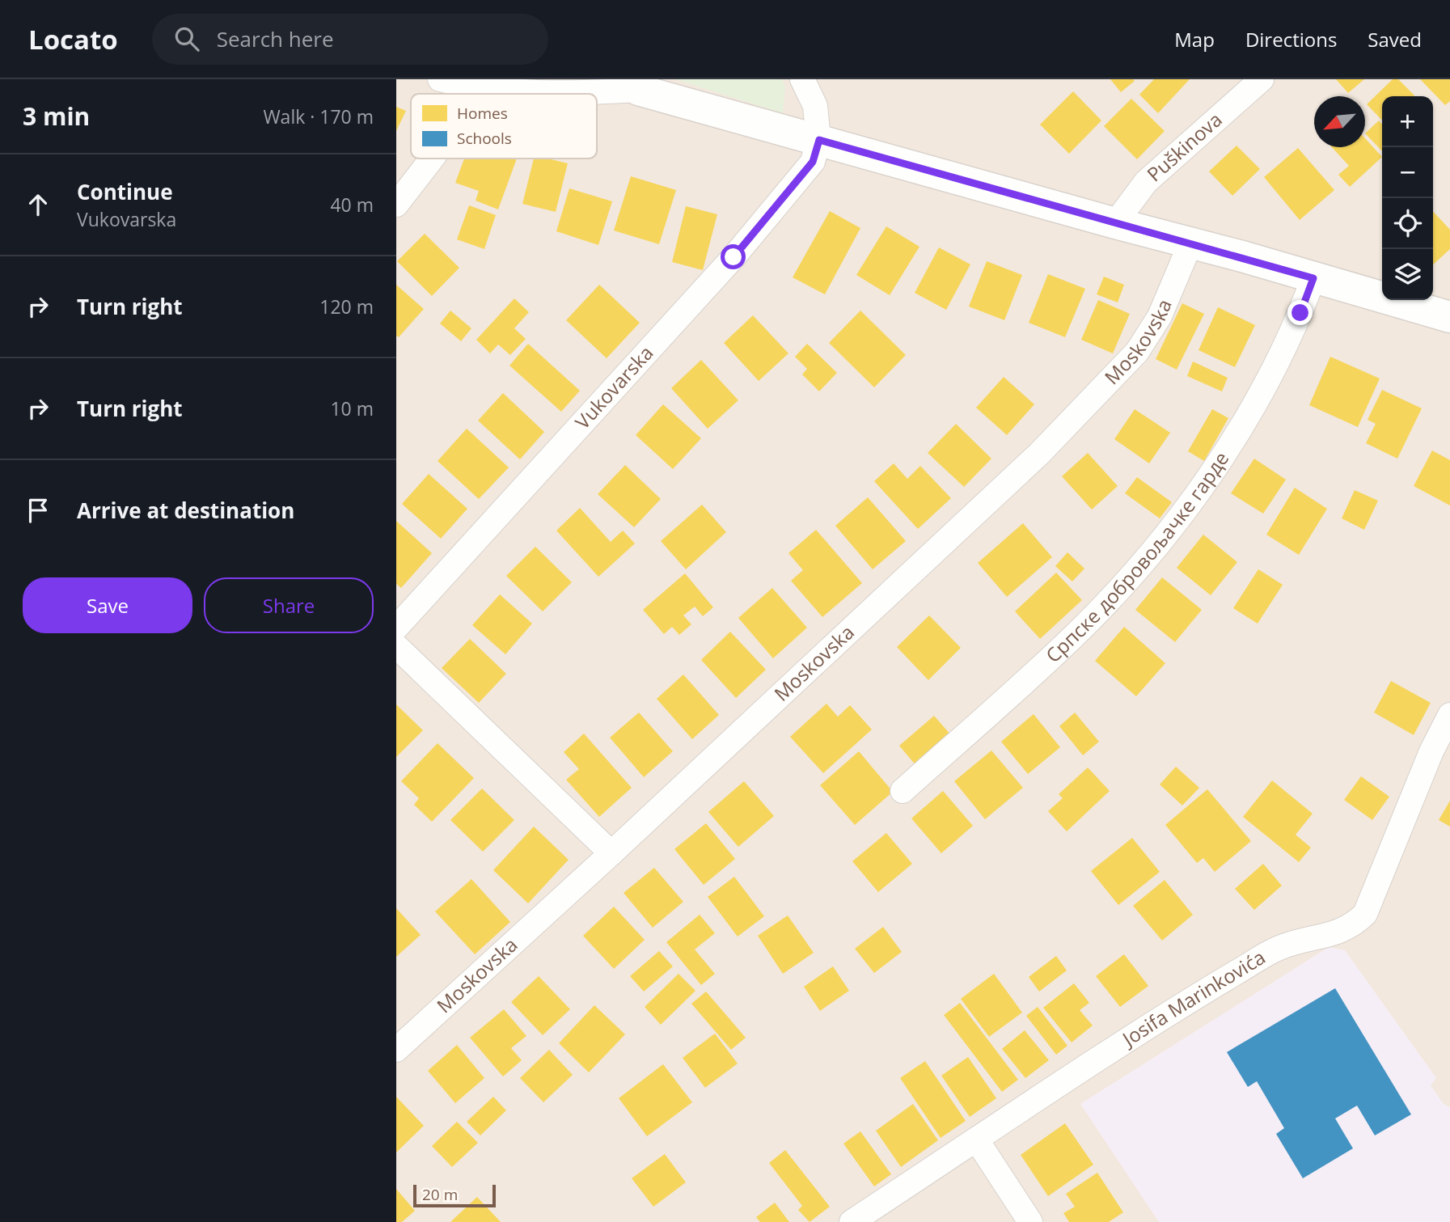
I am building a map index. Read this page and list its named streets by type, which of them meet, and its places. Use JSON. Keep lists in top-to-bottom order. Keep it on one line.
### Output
{"streets":{"street":["Puškinova","Moskovska","Vukovarska","Српске добровољачке гарде","Josifa Marinkovića"]},"legend":["Homes","Schools"],"scale_bar":"20 m","north":"bottom left","page":{"header":"Locato","search":"Search here","nav":["Map","Directions","Saved"],"heading":["3 min","Walk · 170 m"],"map_buttons":["+","−"],"list":[["Continue","Vukovarska","40 m"],["Turn right","120 m"],["Turn right","10 m"],"Arrive at destination"],"buttons":["Save","Share"],"scale":"20 m"}}
